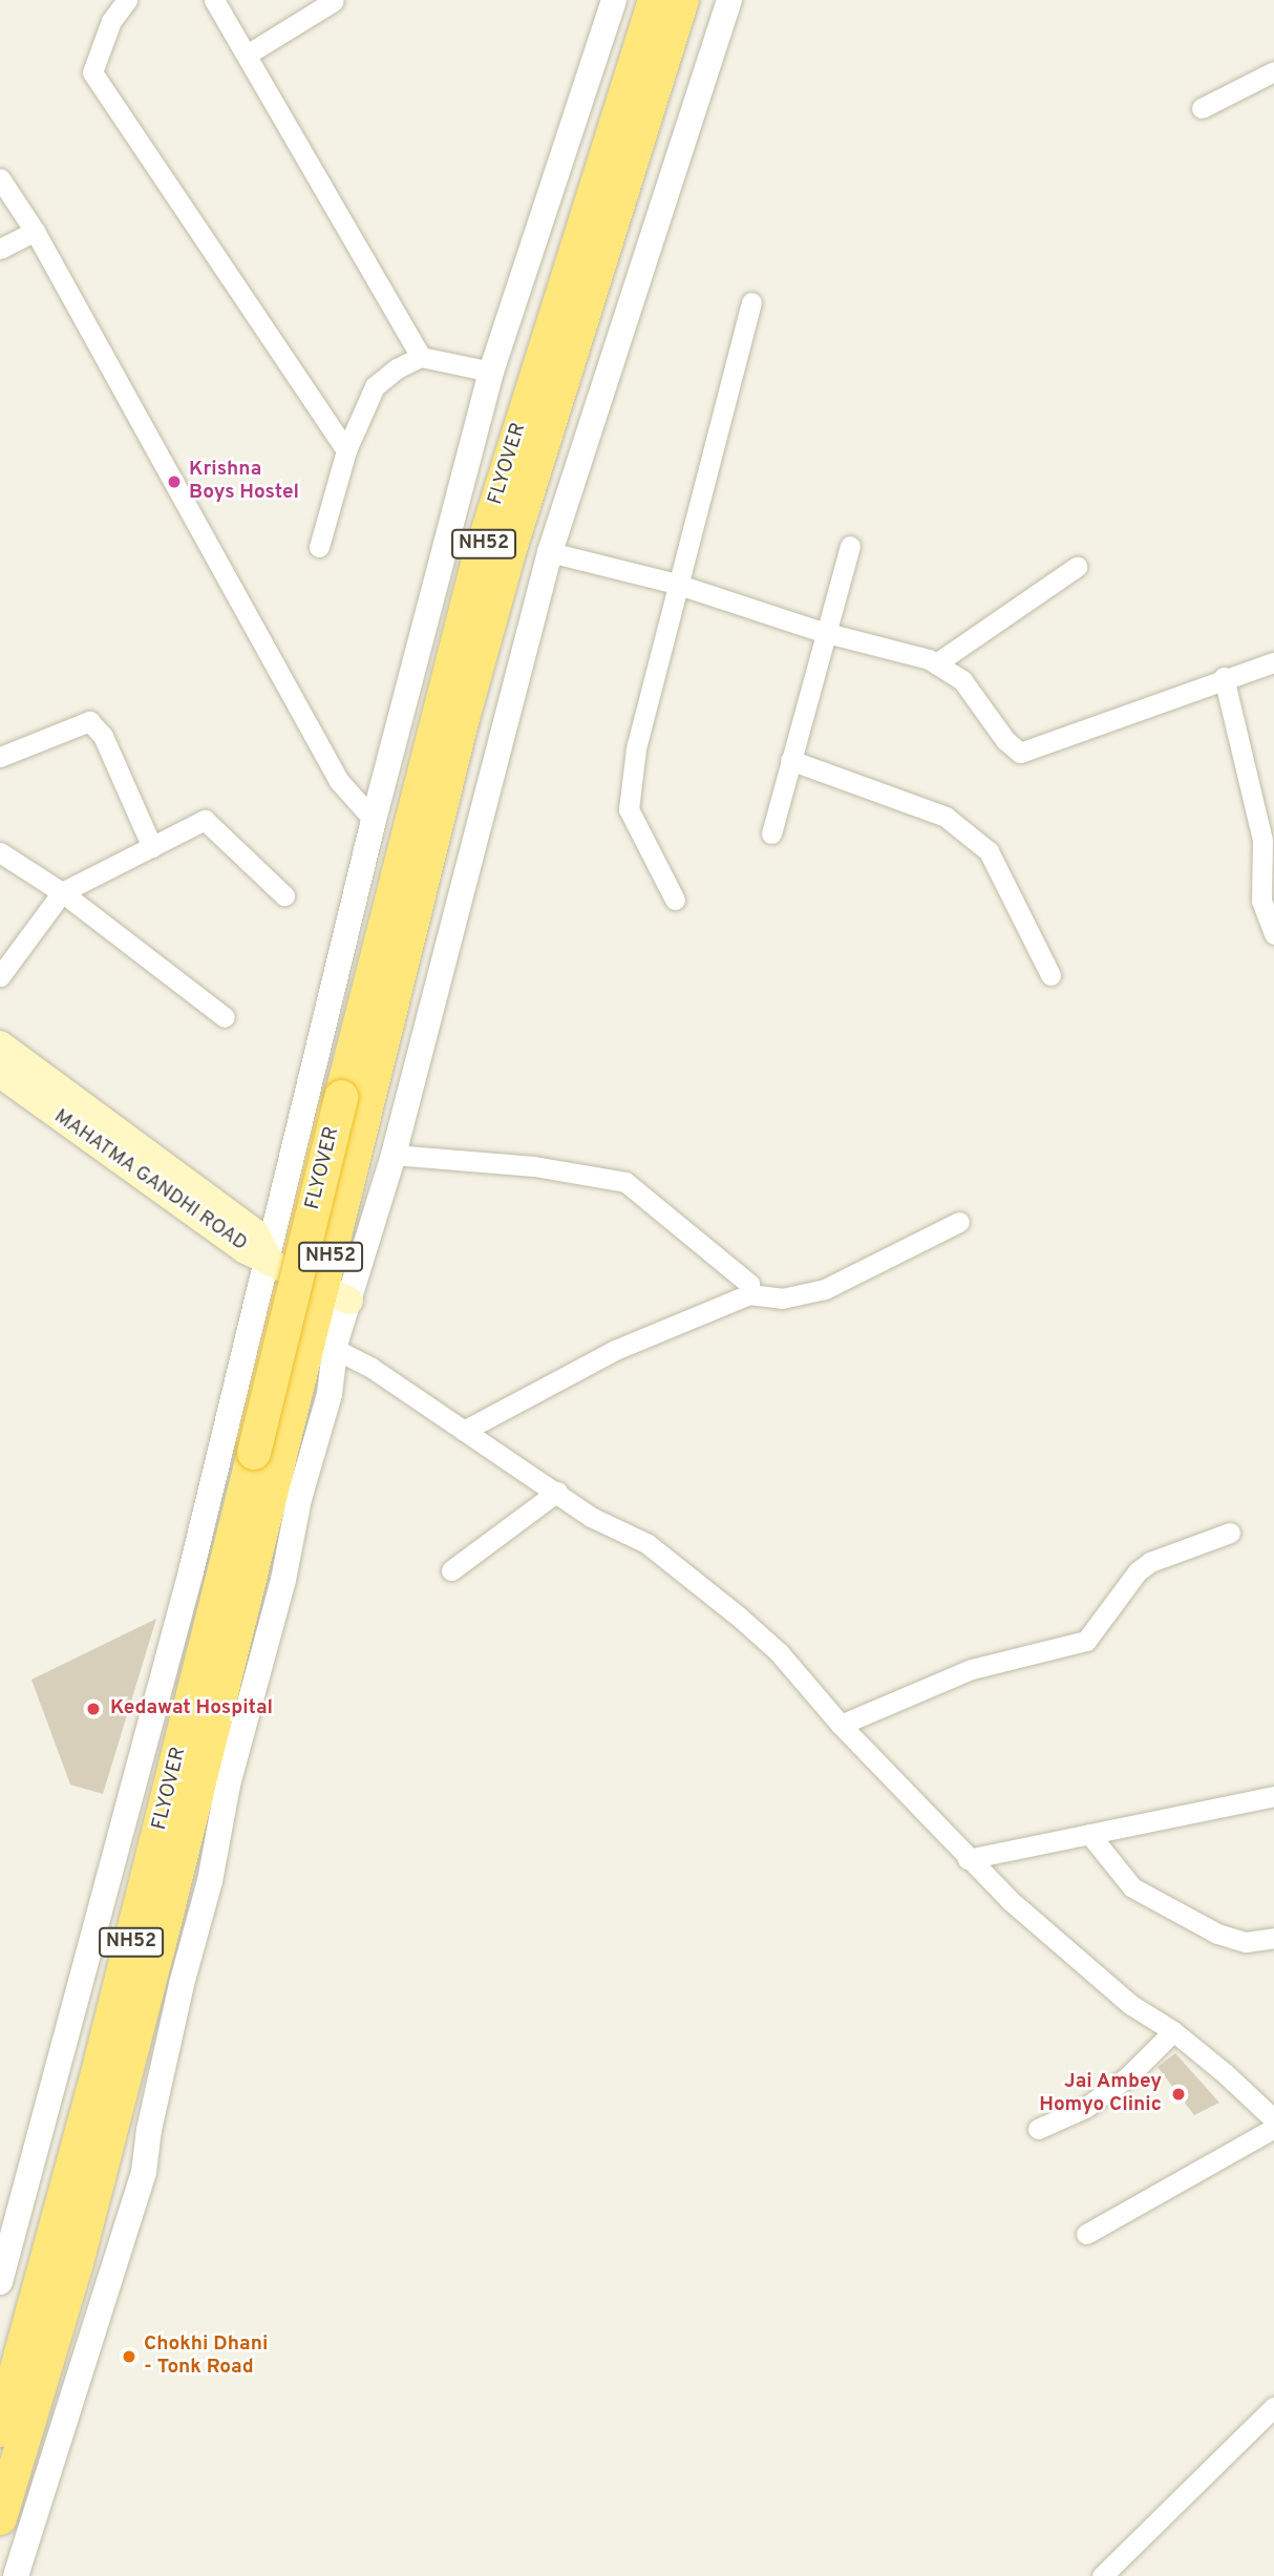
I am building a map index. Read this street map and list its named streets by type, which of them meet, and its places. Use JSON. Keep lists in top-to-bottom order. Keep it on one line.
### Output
{"streets":{"highway":["FLYOVER","NH52"],"main road":["MAHATMA GANDHI ROAD"]},"places":["Krishna Boys Hostel","Kedawat Hospital","Jai Ambey Homyo Clinic","Chokhi Dhani - Tonk Road"]}
